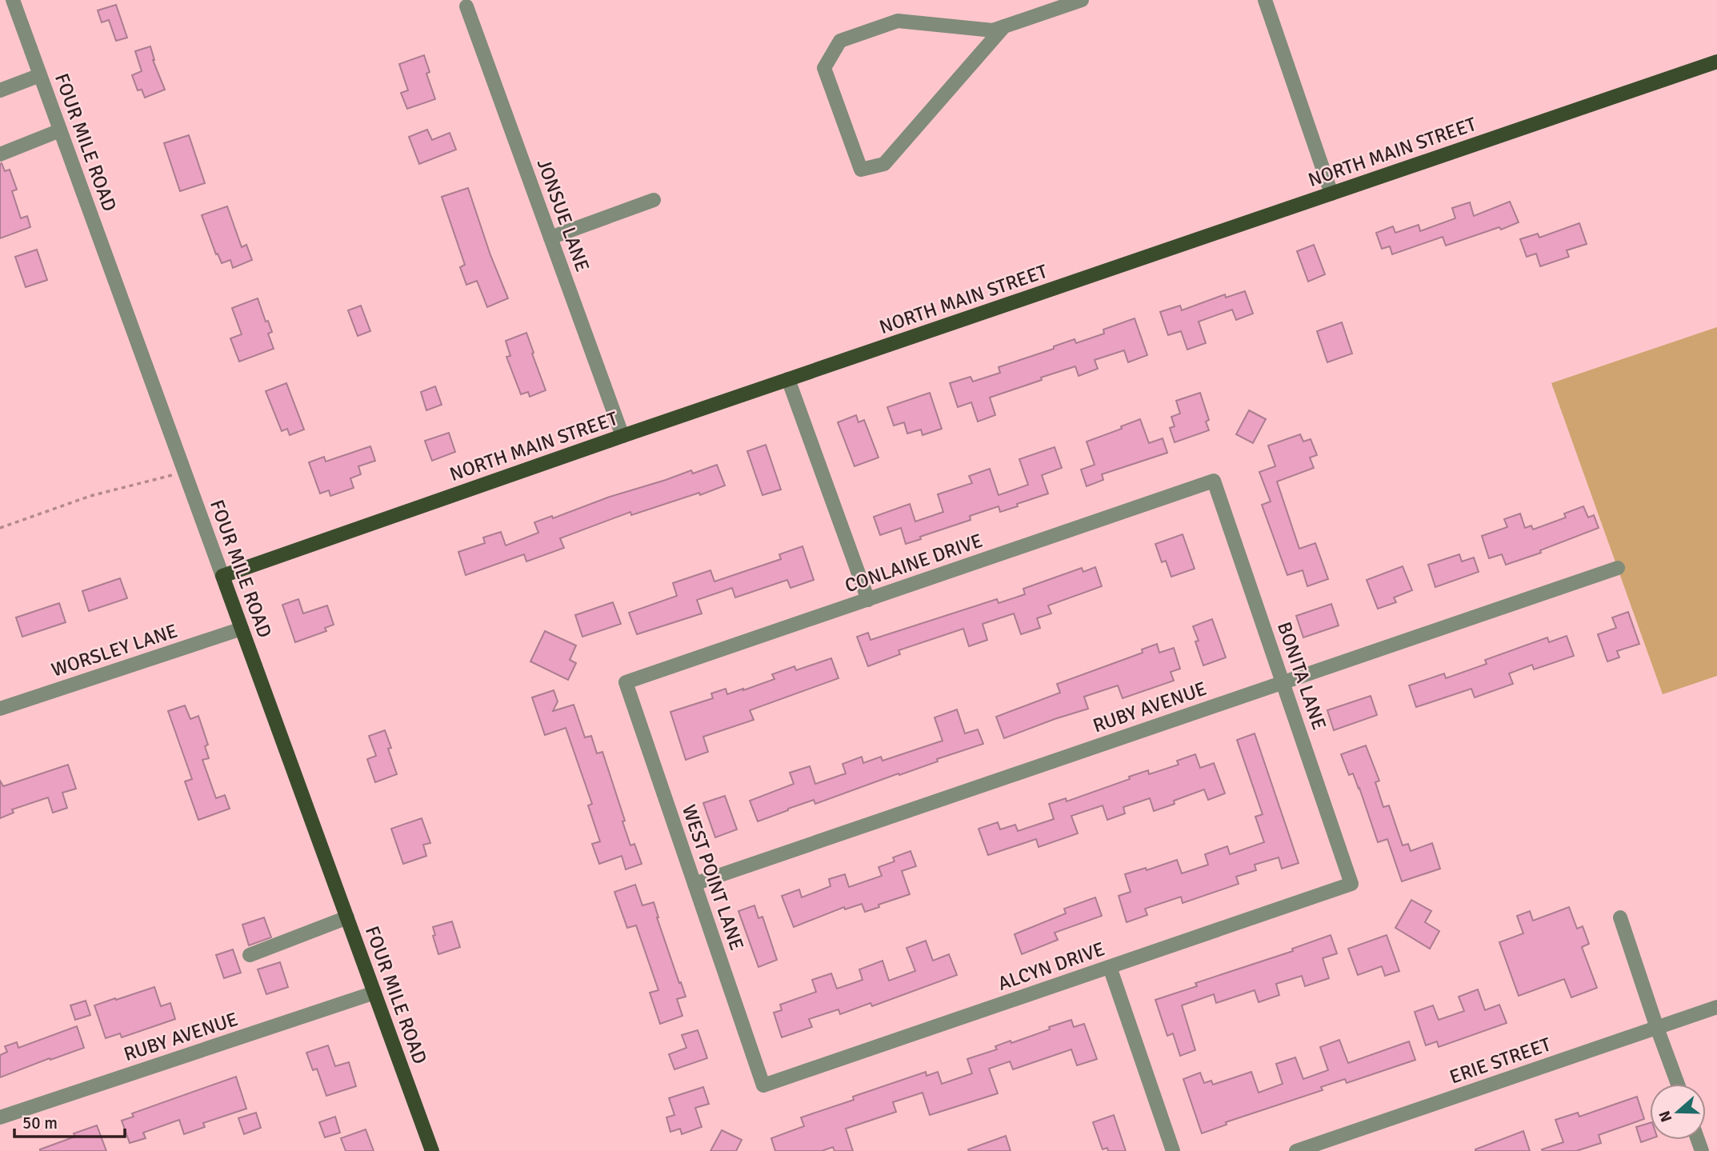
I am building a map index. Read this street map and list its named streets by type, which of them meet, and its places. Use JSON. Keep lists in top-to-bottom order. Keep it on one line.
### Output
{"streets":{"main road":["FOUR MILE ROAD","NORTH MAIN STREET"],"street":["JONSUE LANE","CONLAINE DRIVE","WORSLEY LANE","BONITA LANE","RUBY AVENUE","WEST POINT LANE","ALCYN DRIVE","ERIE STREET"]},"crossings":[["FOUR MILE ROAD","NORTH MAIN STREET"],["FOUR MILE ROAD","WORSLEY LANE"],["FOUR MILE ROAD","RUBY AVENUE"],["NORTH MAIN STREET","JONSUE LANE"],["CONLAINE DRIVE","BONITA LANE"],["CONLAINE DRIVE","WEST POINT LANE"],["BONITA LANE","RUBY AVENUE"],["BONITA LANE","ALCYN DRIVE"],["RUBY AVENUE","WEST POINT LANE"],["WEST POINT LANE","ALCYN DRIVE"]],"scale_bar":"50 m","north":"left"}
